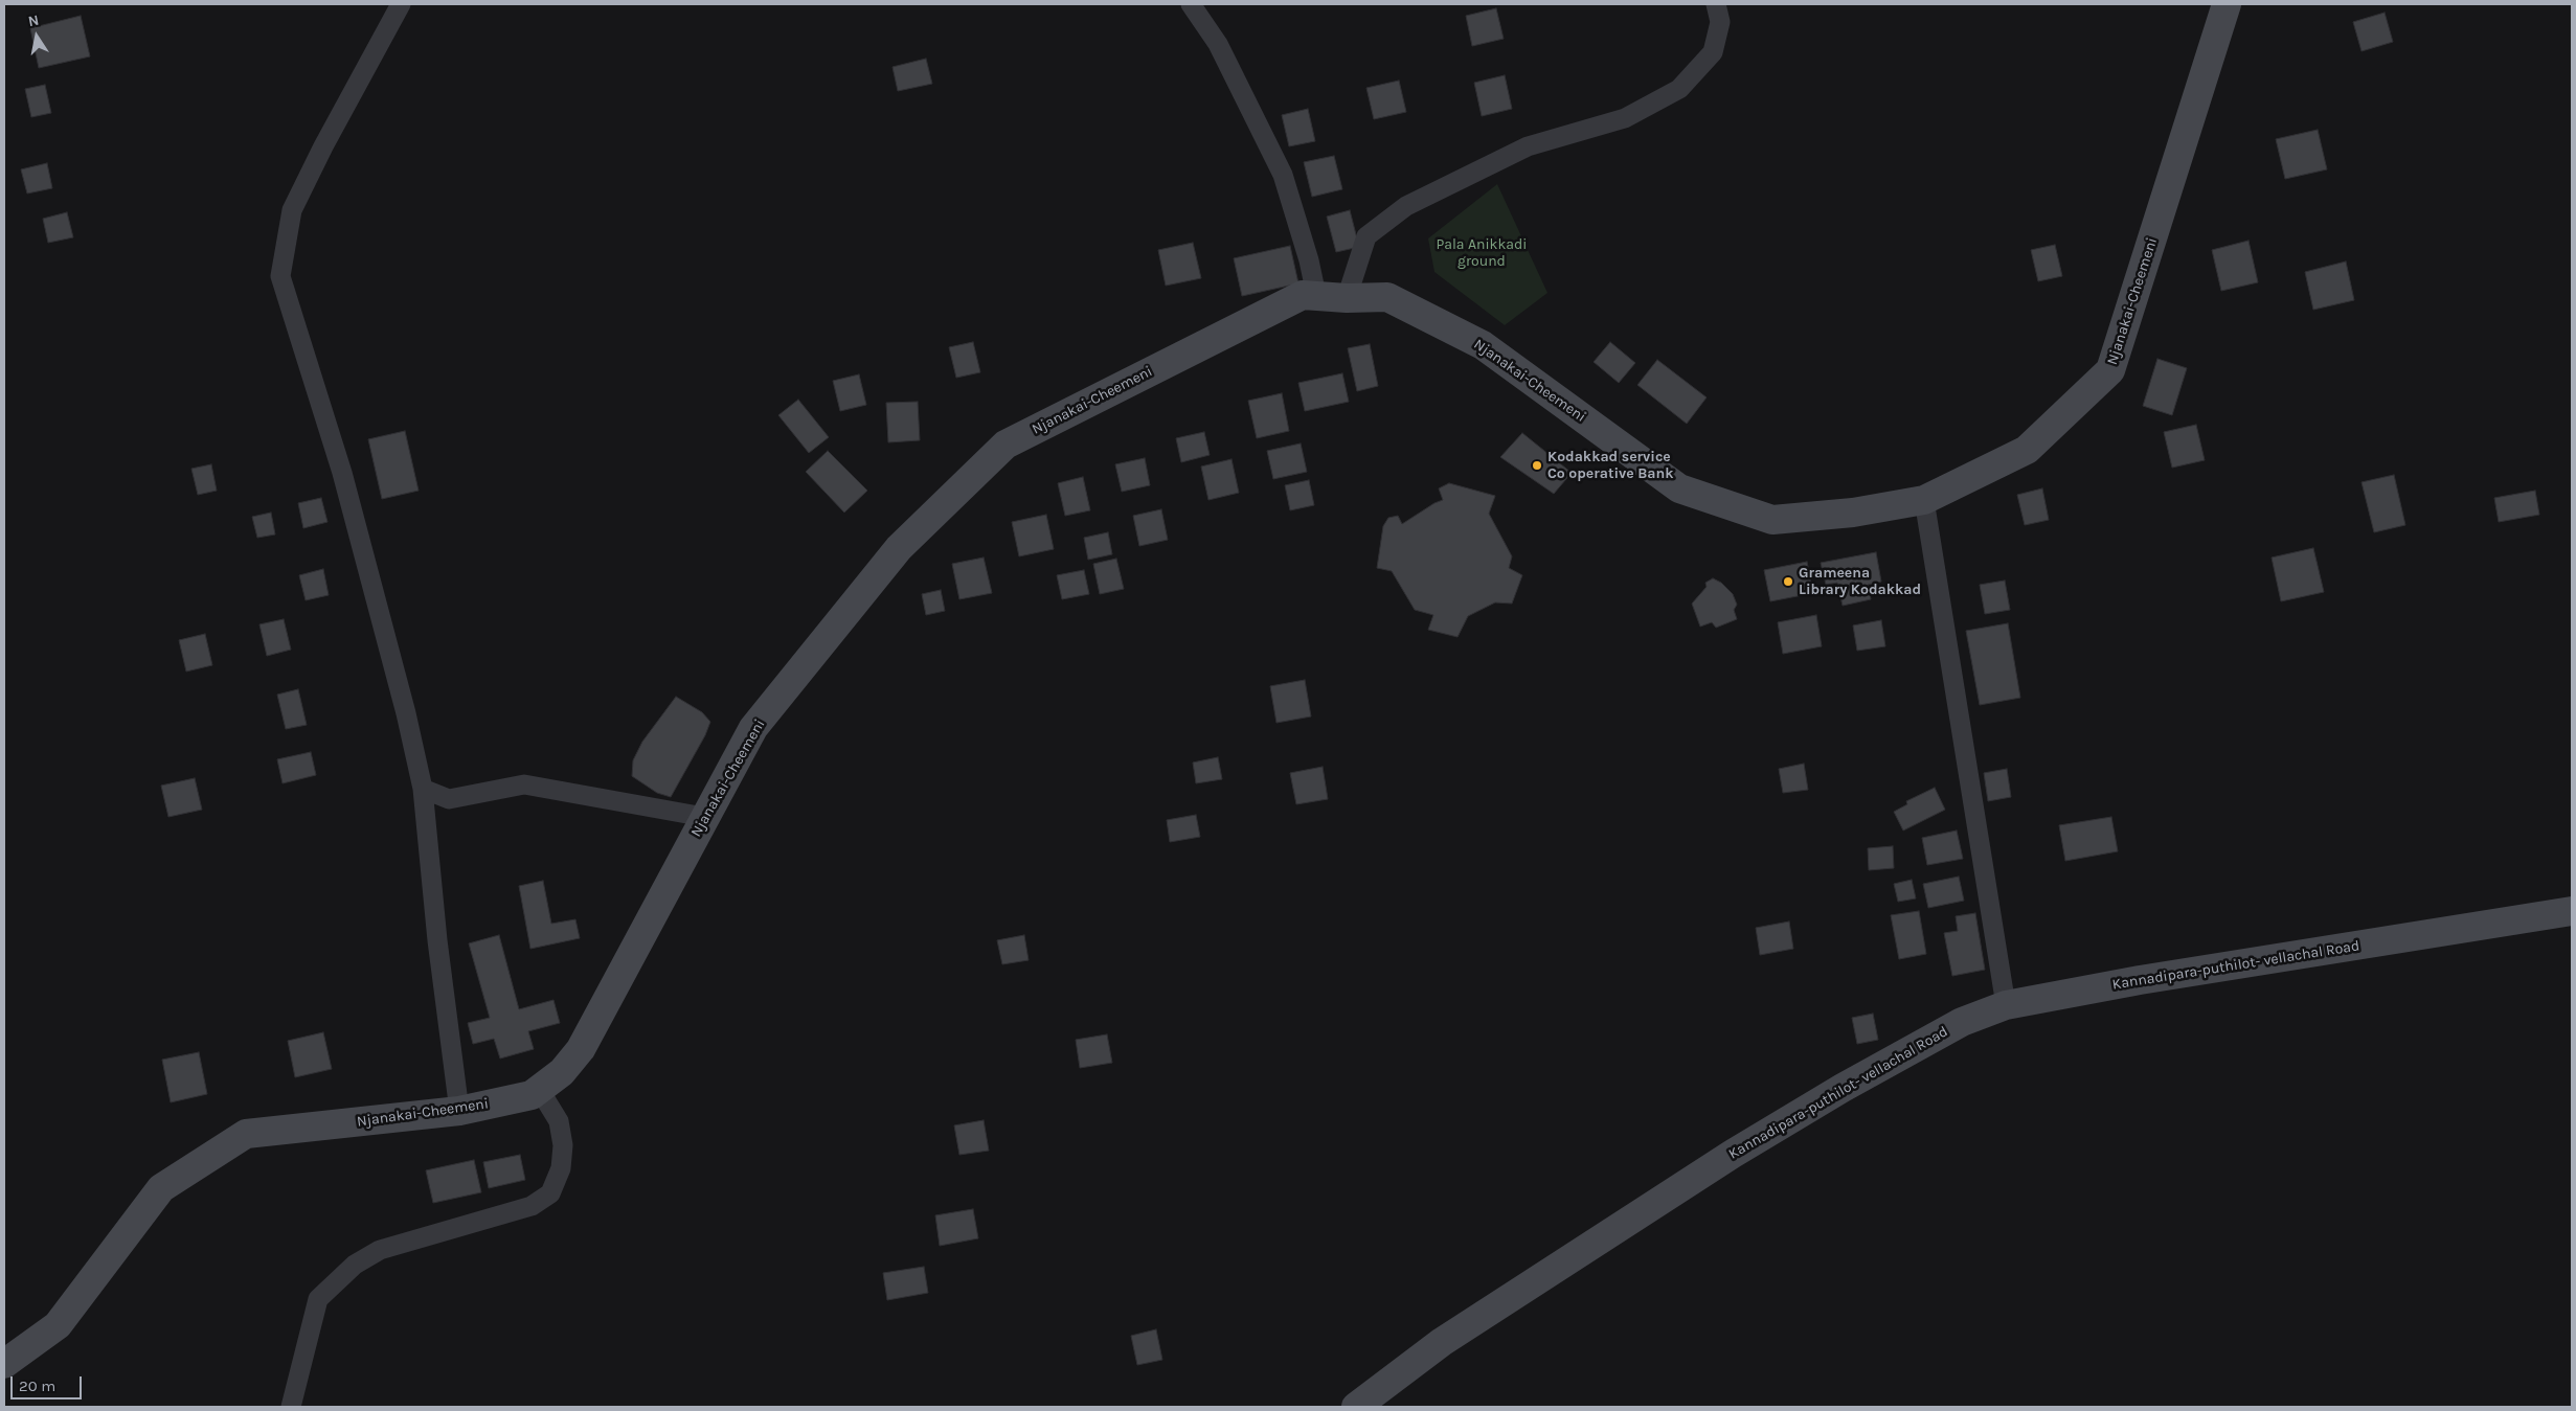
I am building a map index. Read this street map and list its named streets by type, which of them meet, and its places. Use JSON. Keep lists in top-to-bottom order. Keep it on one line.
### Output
{"streets":{"main road":["Njanakai-Cheemeni","Kannadipara-puthilot- vellachal Road"]},"parks":["Pala Anikkadi ground"],"places":["Kodakkad service Co operative Bank","Grameena Library Kodakkad"],"scale_bar":"20 m","north":"top"}
